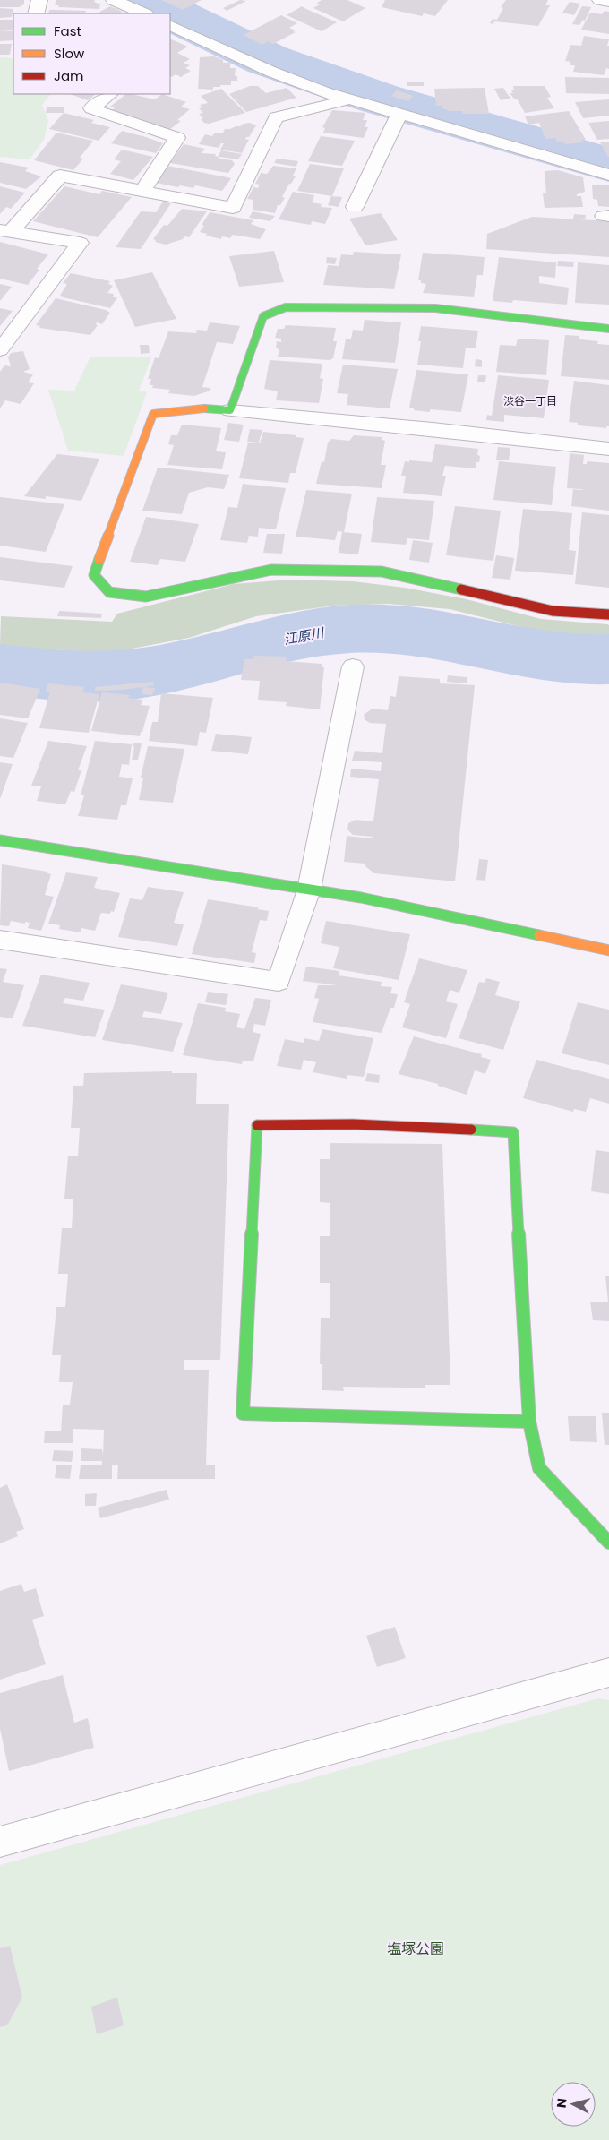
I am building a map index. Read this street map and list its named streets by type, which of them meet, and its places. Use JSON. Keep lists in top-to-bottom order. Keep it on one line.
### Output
{"districts":["渋谷一丁目"],"water":["江原川"],"parks":["塩塚公園"],"legend":["Fast","Slow","Jam"],"north":"left"}
